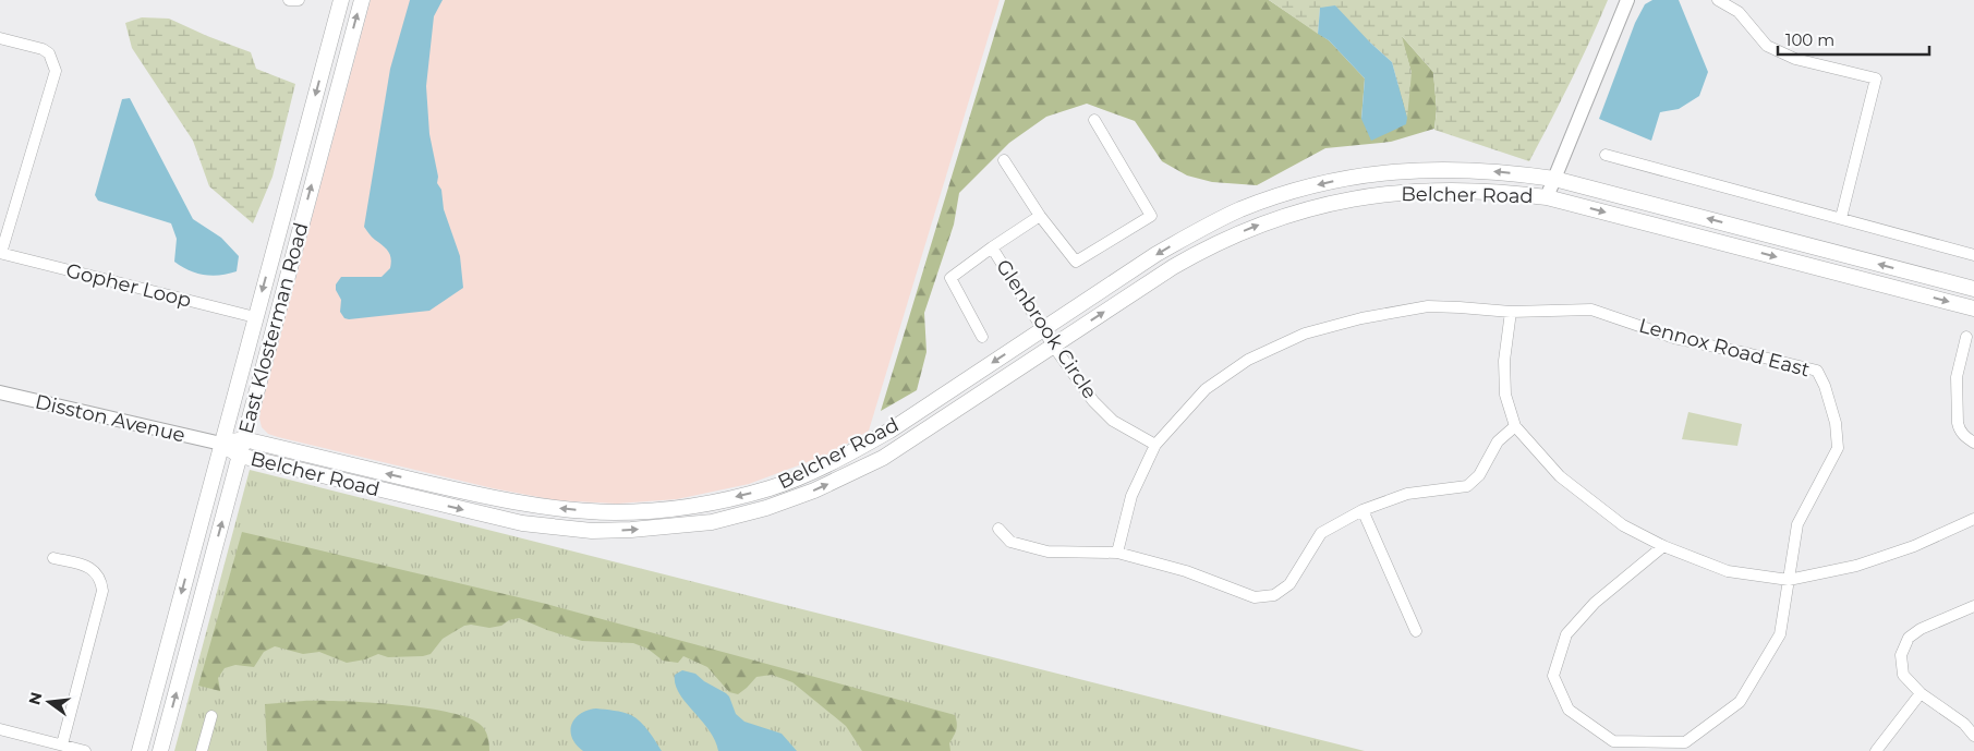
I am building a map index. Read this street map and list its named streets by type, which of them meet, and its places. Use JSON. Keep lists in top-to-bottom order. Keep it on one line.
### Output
{"streets":{"main road":["Belcher Road","East Klosterman Road"],"street":["Gopher Loop","Glenbrook Circle","Lennox Road East","Disston Avenue"]},"crossings":[["Belcher Road","East Klosterman Road"],["Belcher Road","Glenbrook Circle"],["Belcher Road","Disston Avenue"],["Gopher Loop","East Klosterman Road"],["East Klosterman Road","Disston Avenue"]],"scale_bar":"100 m","north":"left"}
